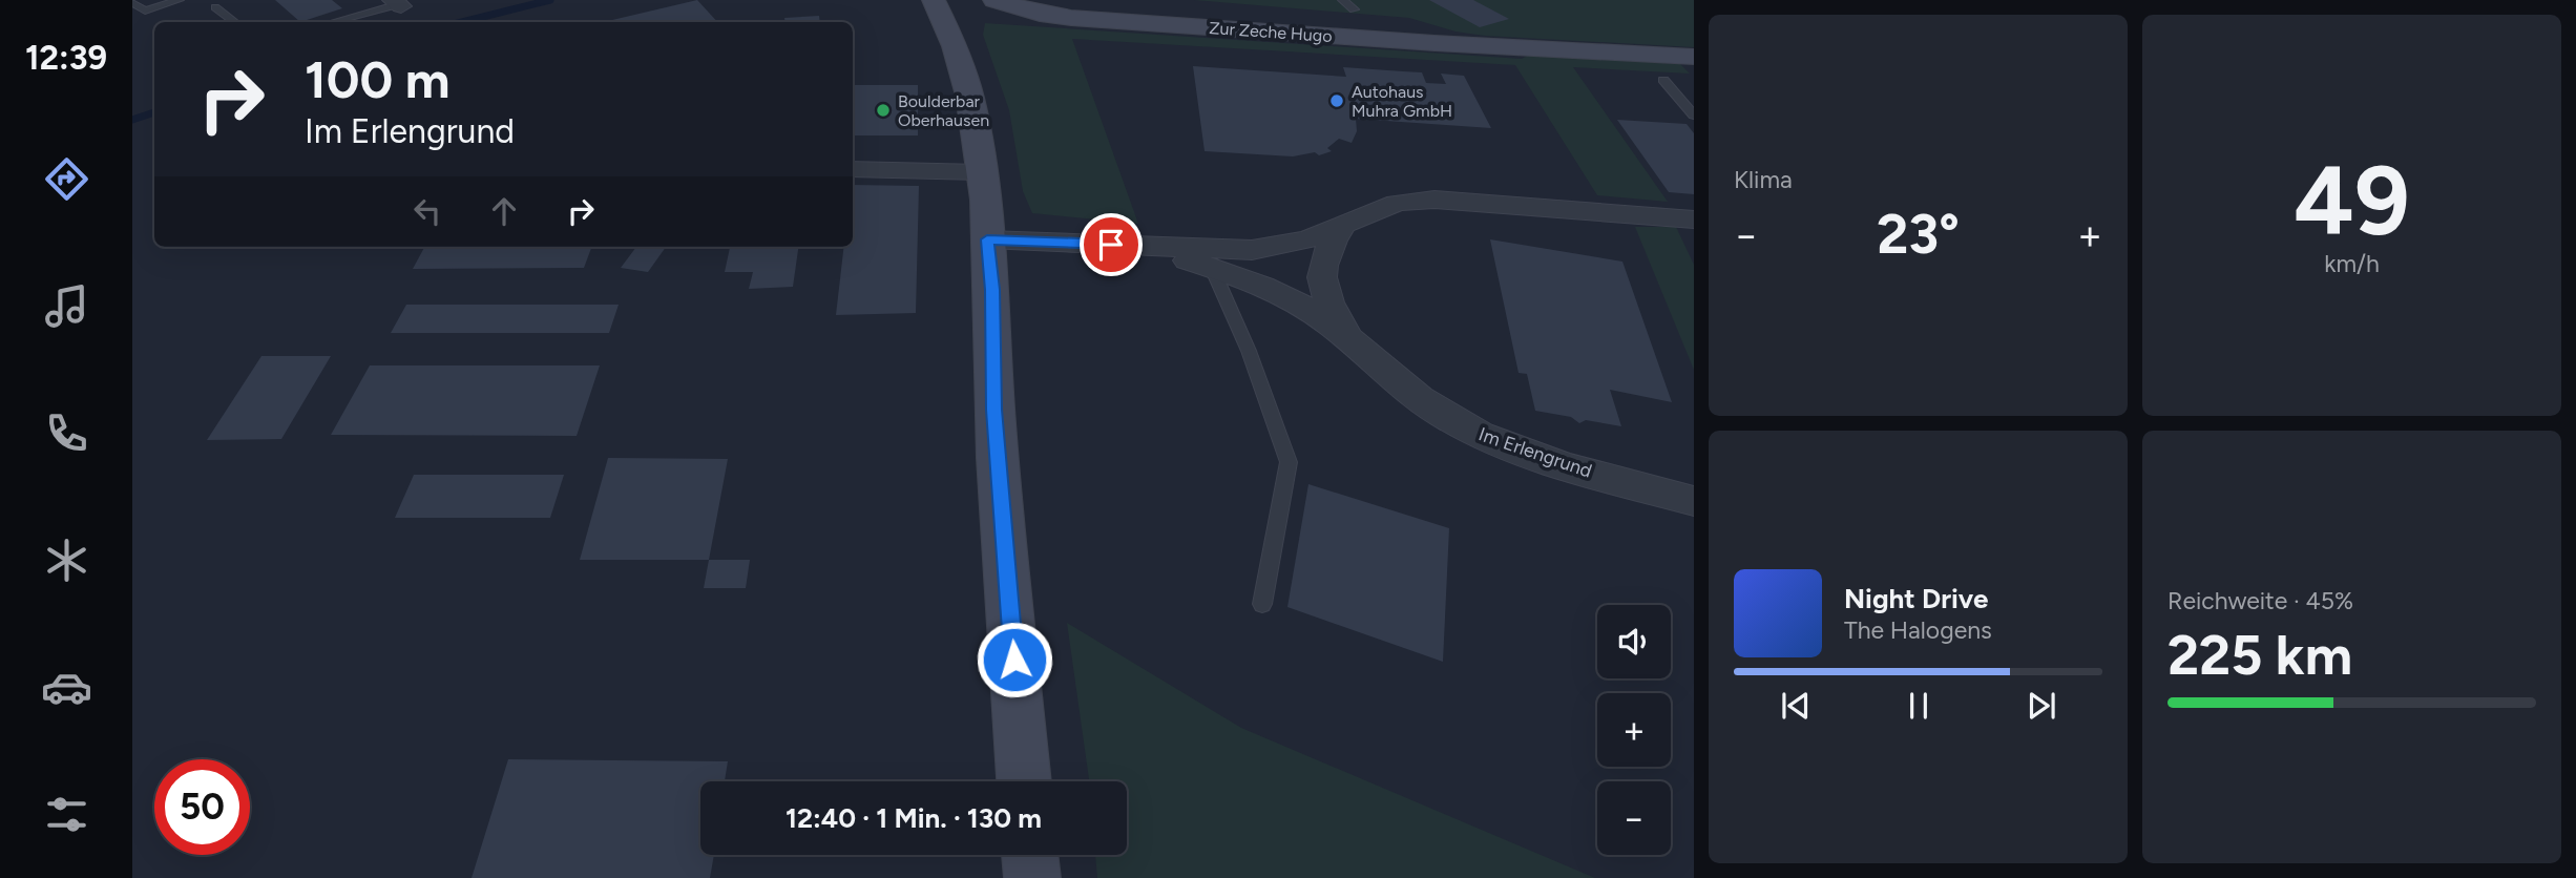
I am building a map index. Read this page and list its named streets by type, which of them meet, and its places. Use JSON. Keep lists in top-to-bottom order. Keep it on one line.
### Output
{"streets":{"street":["Zur Zeche Hugo","Im Erlengrund"]},"places":["Autohaus Muhra GmbH","Boulderbar Oberhausen"],"page":{"tabs":"12:39","tile":["Klima",["49","km/h"],["Reichweite · 45%","225 km"]],"turn":["100 m","Im Erlengrund"],"heat":["−","23°","+"],"song":["Night Drive","The Halogens"],"map_buttons":["+","−"],"limit":"50","trip":"12:40 · 1 Min. · 130 m"}}
